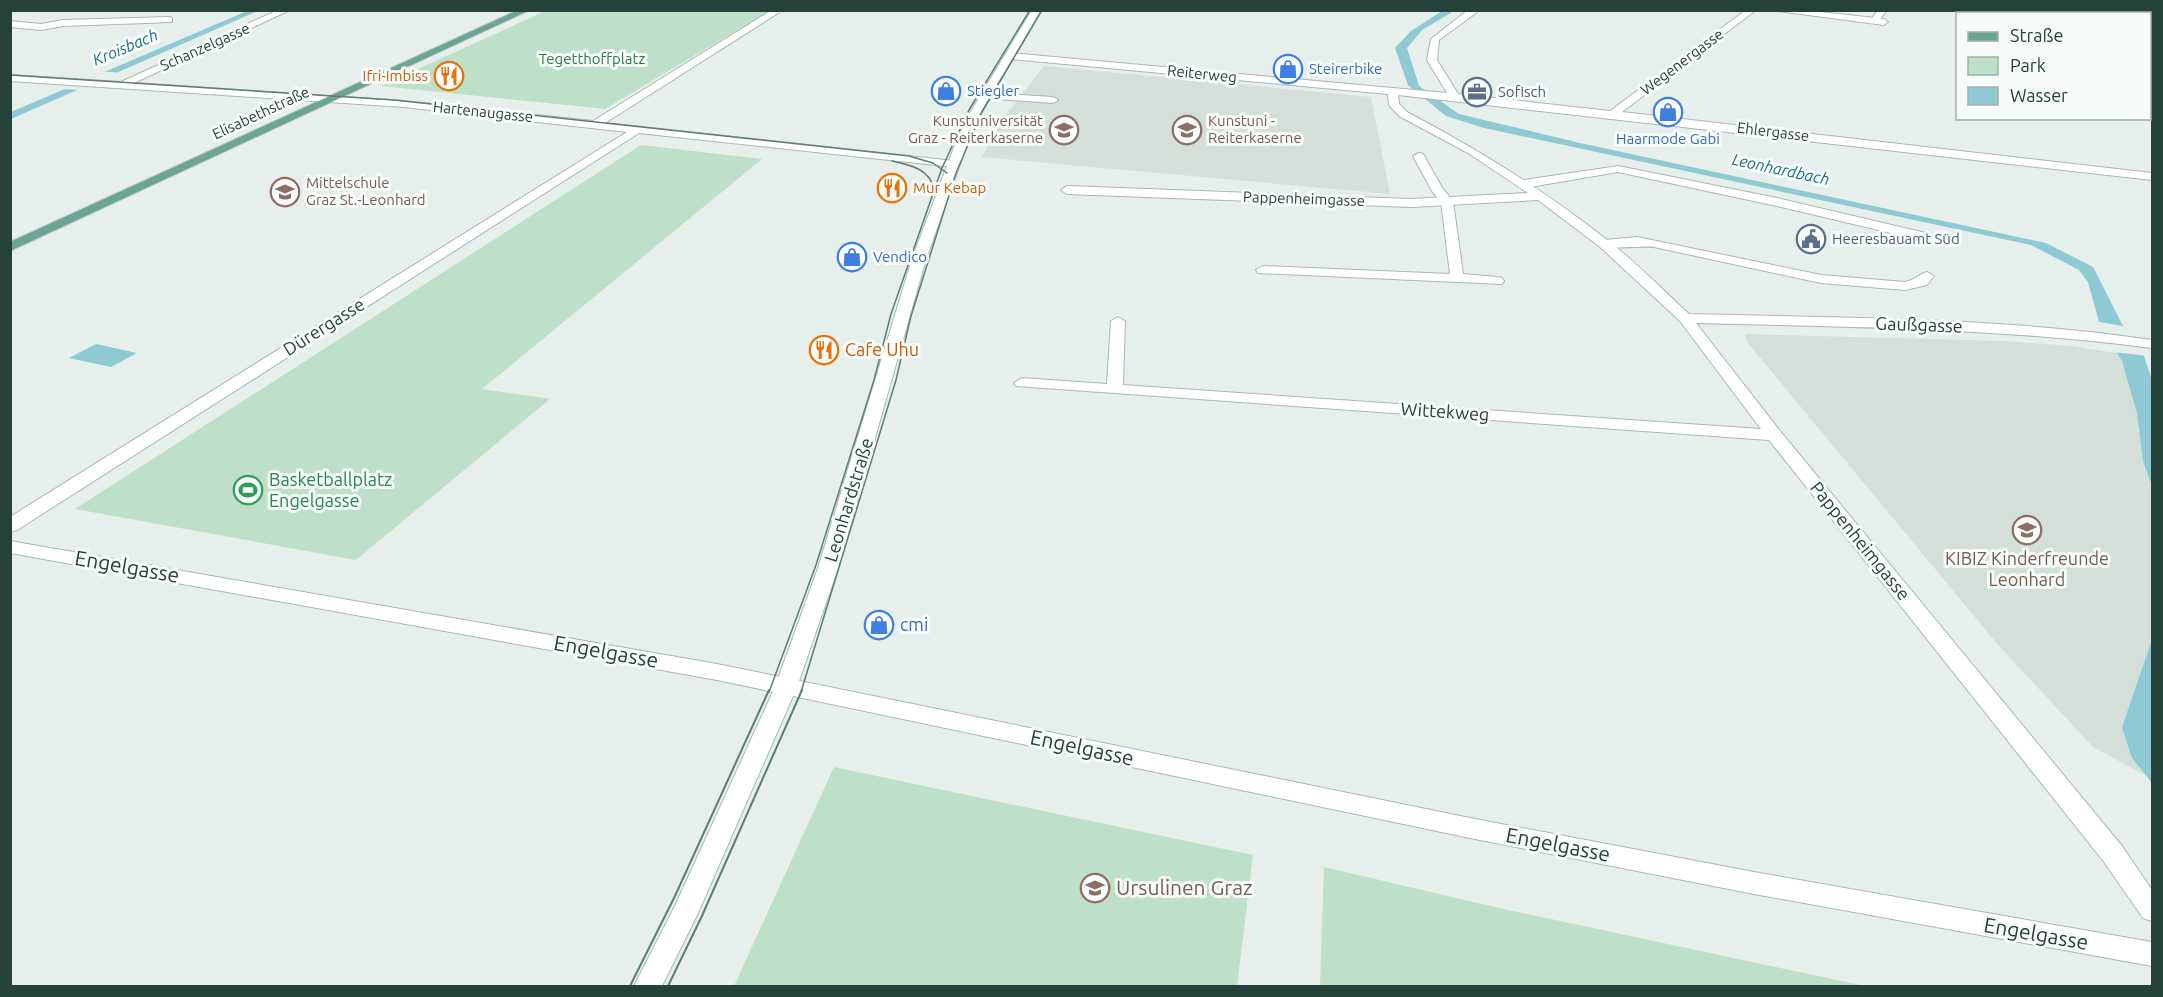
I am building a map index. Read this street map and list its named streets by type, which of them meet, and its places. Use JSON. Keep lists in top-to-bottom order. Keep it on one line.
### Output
{"streets":{"main road":["Elisabethstraße"],"street":["Schanzelgasse","Wegenergasse","Reiterweg","Hartenaugasse","Ehlergasse","Pappenheimgasse","Gaußgasse","Dürergasse","Wittekweg","Leonhardstraße","Engelgasse"]},"crossings":[["Schanzelgasse","Hartenaugasse"],["Wegenergasse","Ehlergasse"],["Reiterweg","Ehlergasse"],["Reiterweg","Pappenheimgasse"],["Reiterweg","Leonhardstraße"],["Hartenaugasse","Elisabethstraße"],["Hartenaugasse","Dürergasse"],["Hartenaugasse","Leonhardstraße"],["Ehlergasse","Pappenheimgasse"],["Pappenheimgasse","Gaußgasse"],["Pappenheimgasse","Wittekweg"],["Leonhardstraße","Engelgasse"]],"water":["Kroisbach","Leonhardbach"],"parks":["Tegetthoffplatz"],"places":{"shop":["Steirerbike","Stiegler","Haarmode Gabi","Vendico","cmi"],"restaurant":["Ifri-Imbiss","Mur Kebap","Cafe Uhu"],"office":["Sofisch"],"school or university":["Kunstuniversität Graz - Reiterkaserne","Kunstuni - Reiterkaserne","Mittelschule Graz St.-Leonhard","KIBIZ Kinderfreunde Leonhard","Ursulinen Graz"],"public building":["Heeresbauamt Süd"],"sports":["Basketballplatz Engelgasse"]},"legend":["Straße","Park","Wasser"]}
